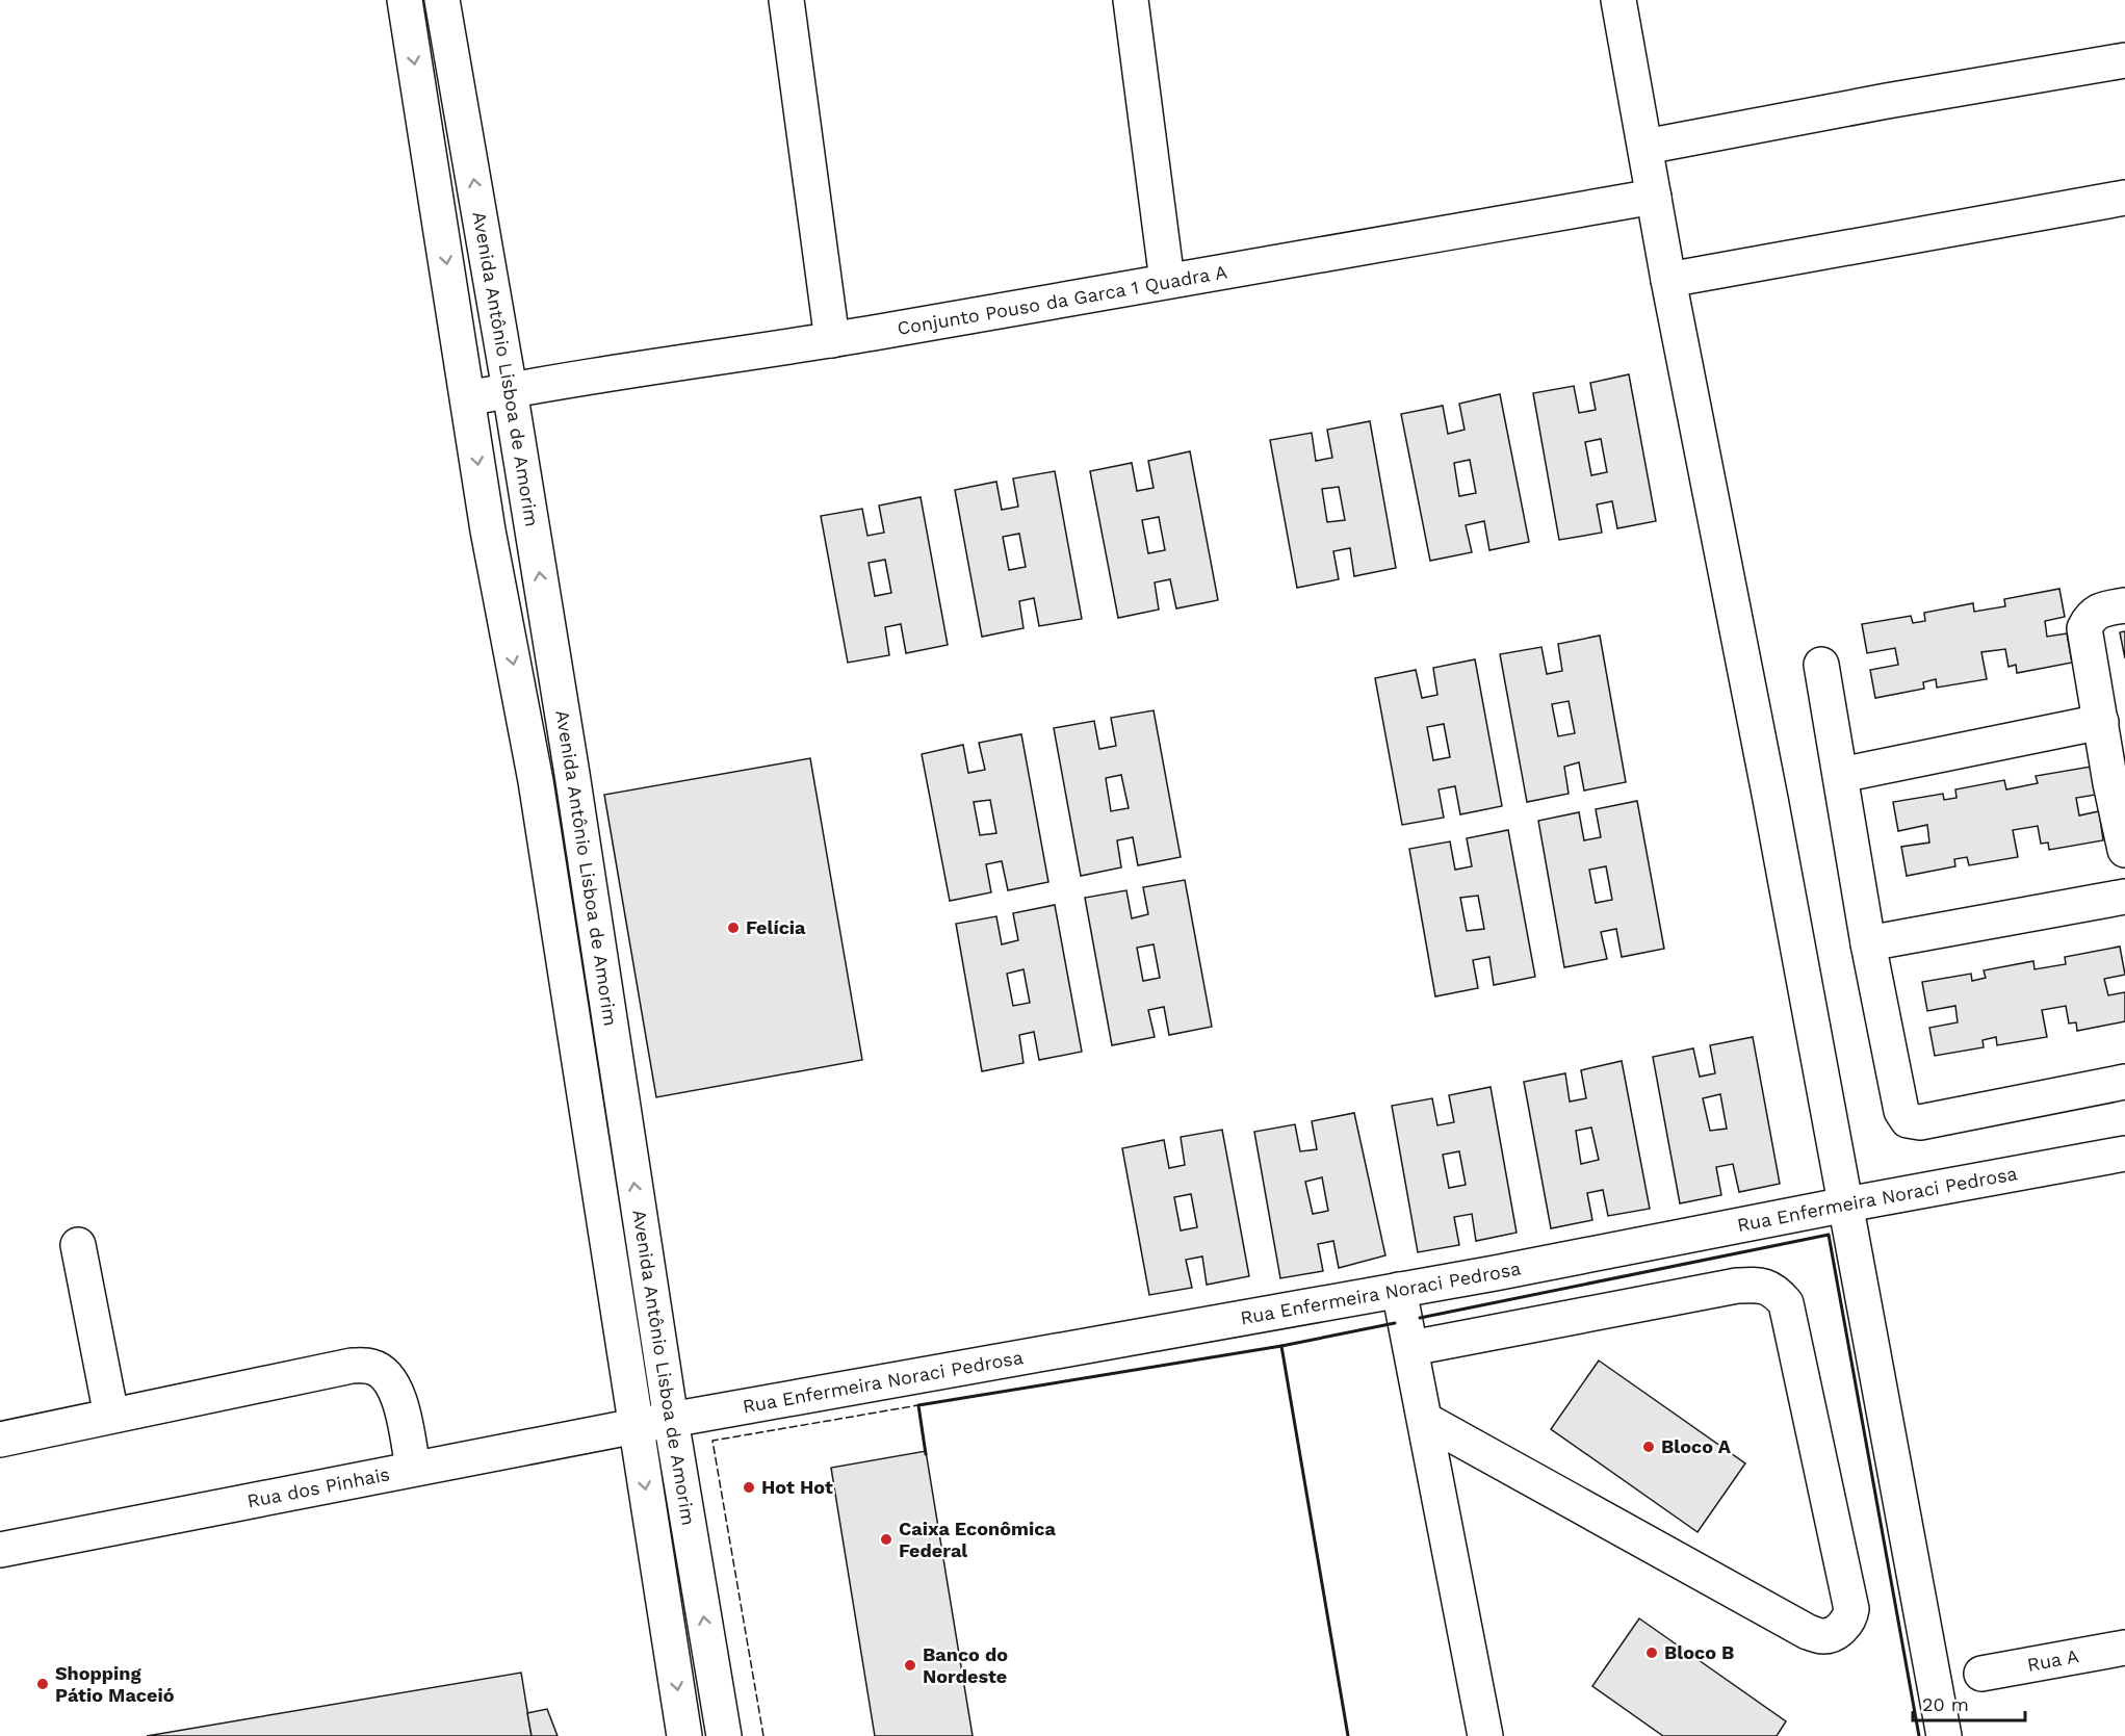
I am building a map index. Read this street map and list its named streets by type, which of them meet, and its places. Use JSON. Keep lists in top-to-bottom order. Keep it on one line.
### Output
{"streets":{"street":["Conjunto Pouso da Garca 1 Quadra A","Avenida Antônio Lisboa de Amorim","Rua Enfermeira Noraci Pedrosa","Rua dos Pinhais","Rua A"]},"crossings":[["Conjunto Pouso da Garca 1 Quadra A","Avenida Antônio Lisboa de Amorim"],["Avenida Antônio Lisboa de Amorim","Rua Enfermeira Noraci Pedrosa"],["Avenida Antônio Lisboa de Amorim","Rua dos Pinhais"],["Rua Enfermeira Noraci Pedrosa","Rua dos Pinhais"]],"places":["Felícia","Bloco A","Hot Hot","Caixa Econômica Federal","Bloco B","Banco do Nordeste","Shopping Pátio Maceió"],"scale_bar":"20 m"}
